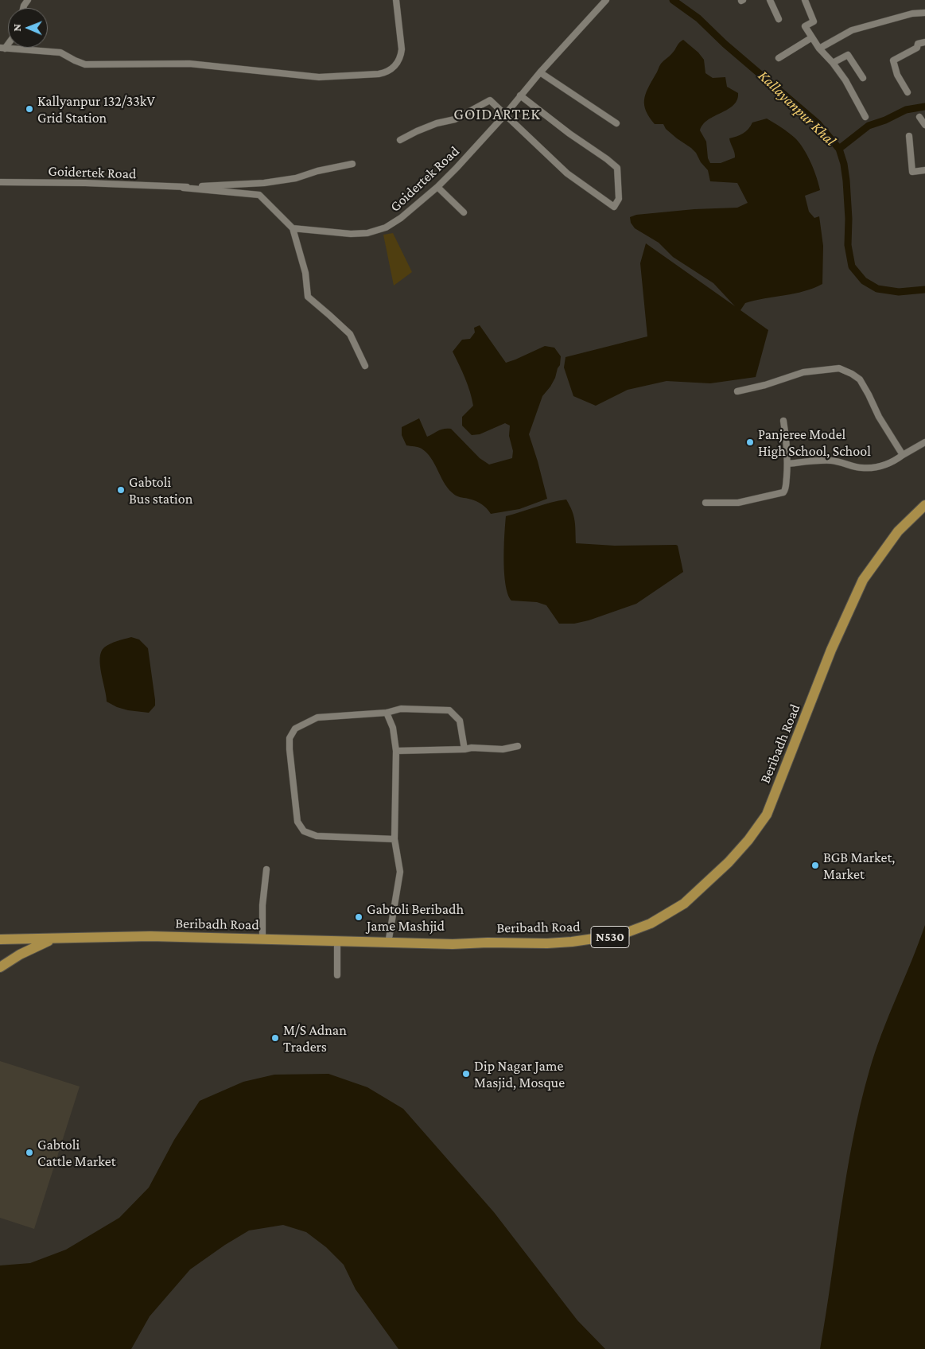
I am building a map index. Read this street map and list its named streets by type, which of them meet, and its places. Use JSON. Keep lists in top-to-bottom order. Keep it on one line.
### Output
{"streets":{"highway":["Beribadh Road","N530"],"street":["Goidertek Road"]},"districts":["GOIDARTEK"],"water":["Kallayanpur Khal"],"places":["Kallyanpur 132/33kV Grid Station","Panjeree Model High School, School","Gabtoli Bus station","BGB Market, Market","Gabtoli Beribadh Jame Mashjid","M/S Adnan Traders","Dip Nagar Jame Masjid, Mosque","Gabtoli Cattle Market"],"north":"left"}
